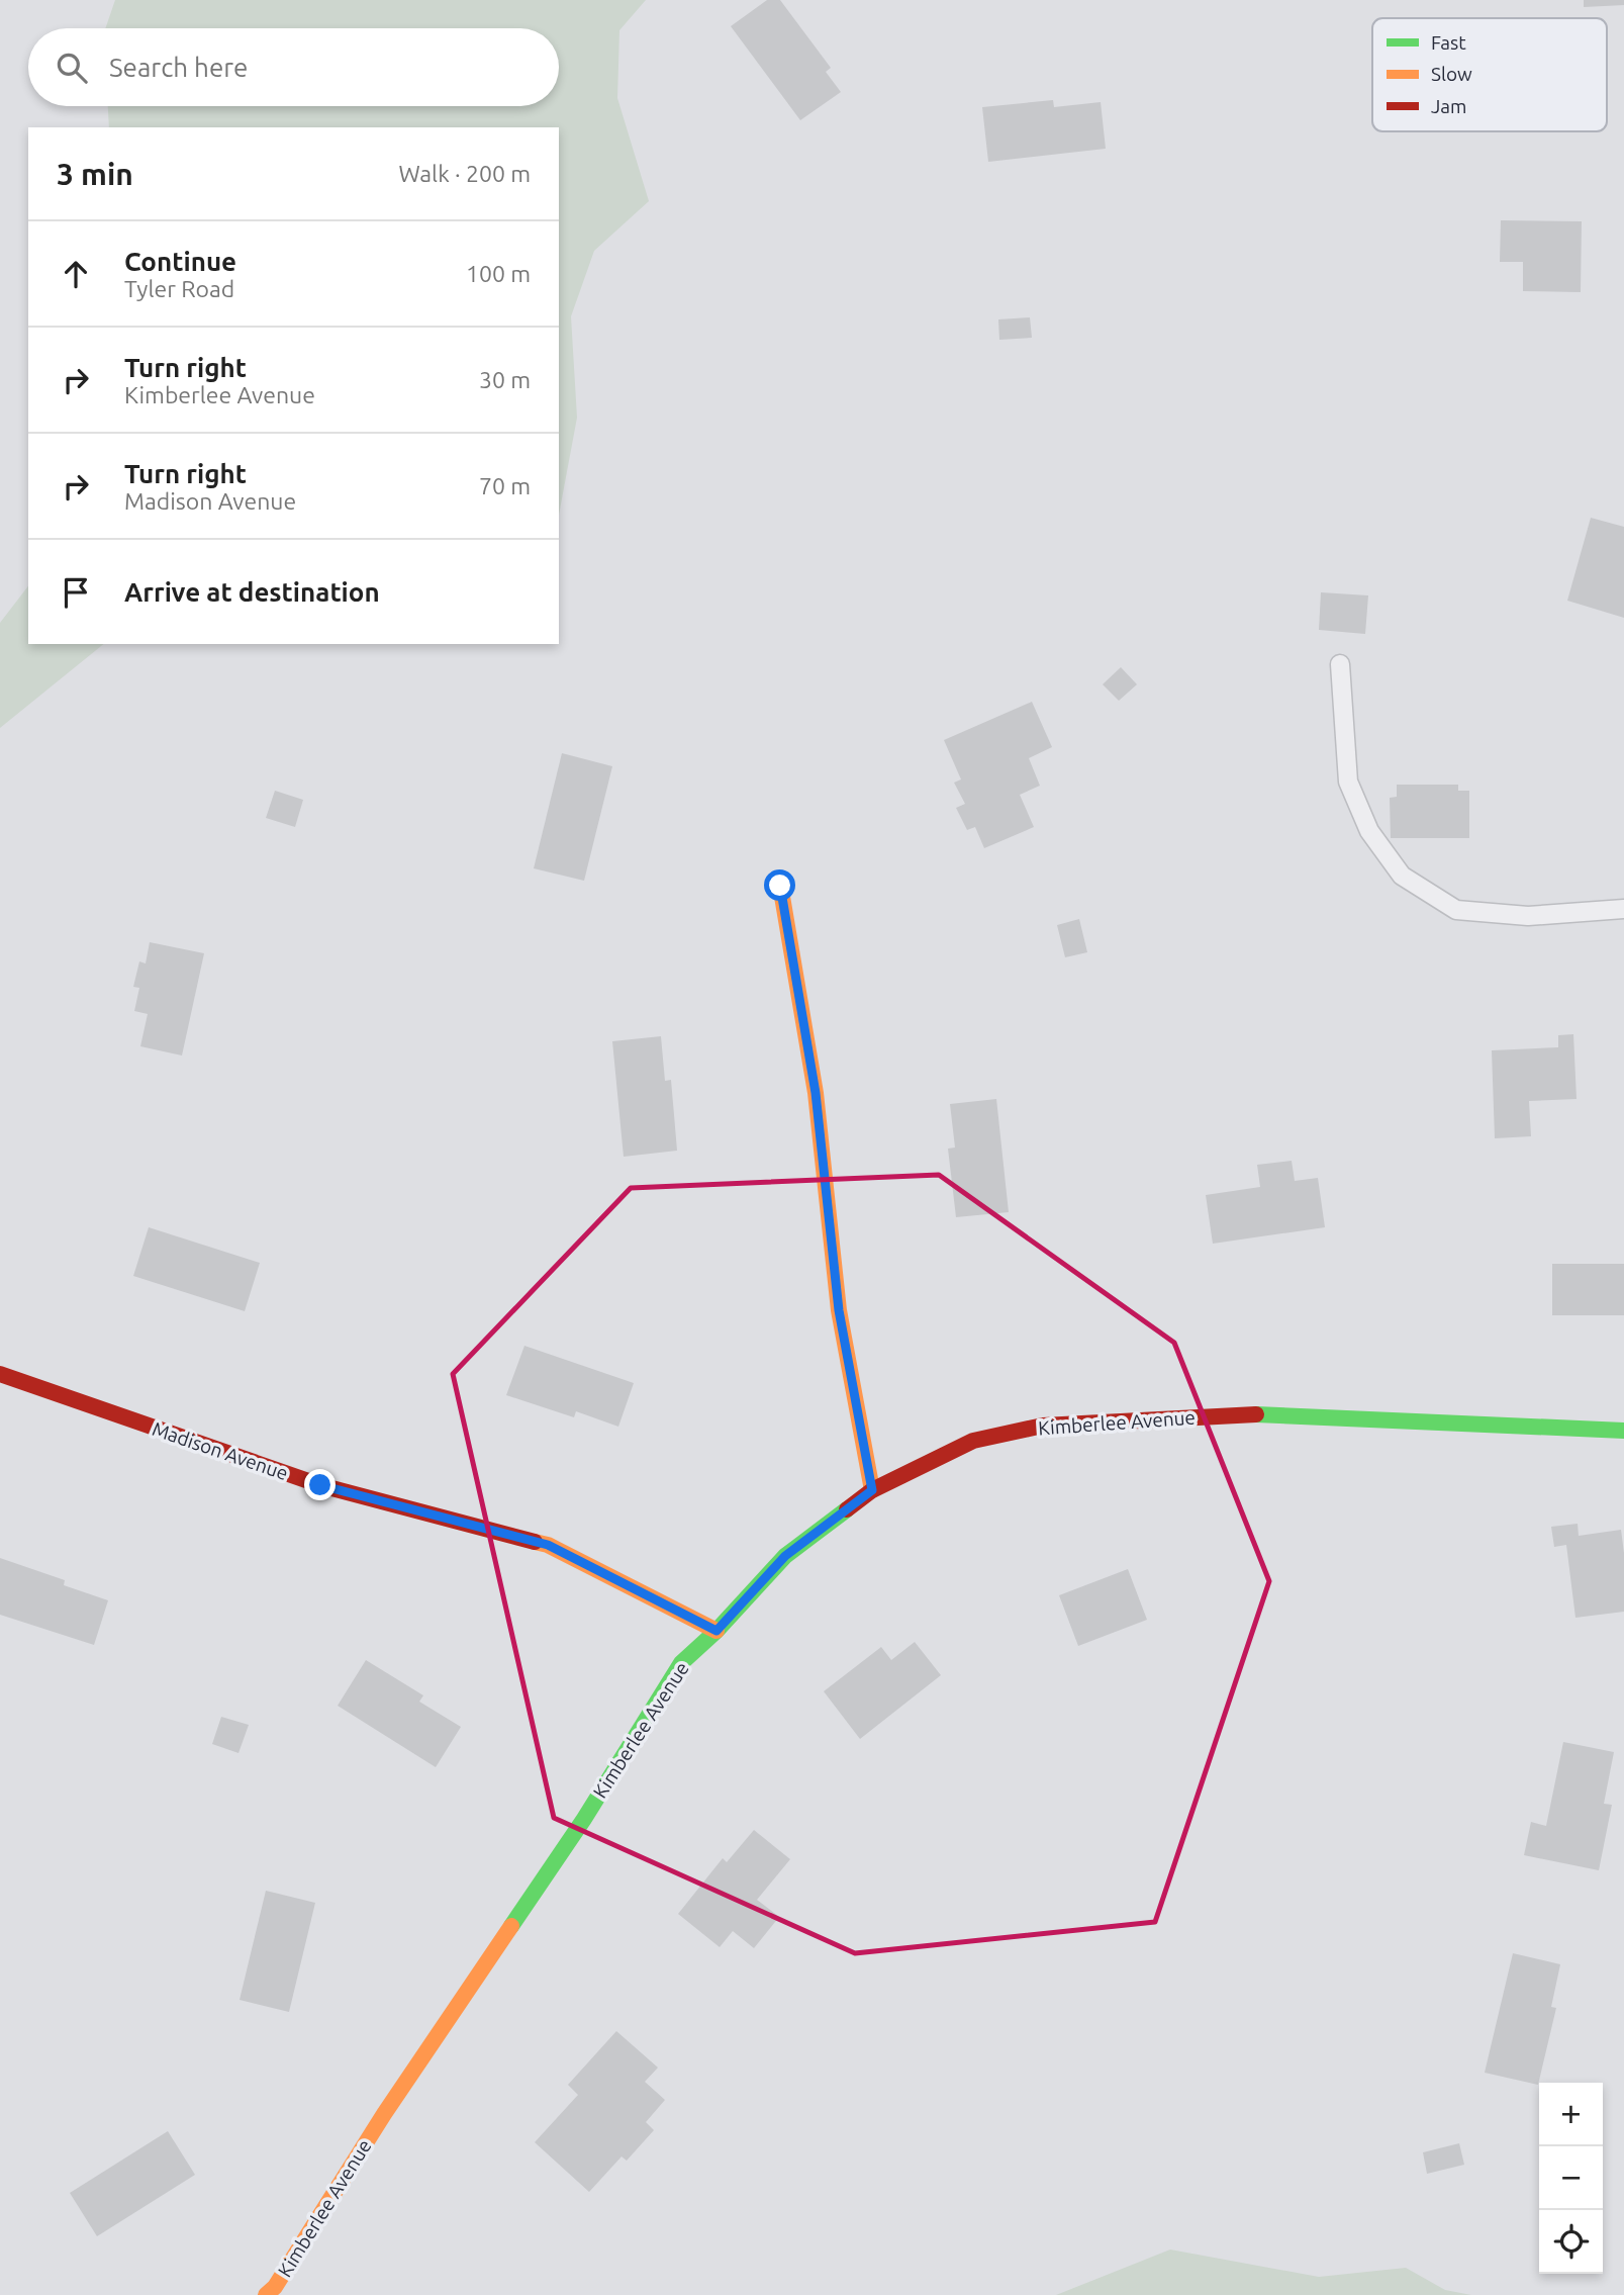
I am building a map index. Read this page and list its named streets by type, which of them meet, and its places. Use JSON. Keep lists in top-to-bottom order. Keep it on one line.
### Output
{"streets":{"street":["Kimberlee Avenue","Madison Avenue"]},"crossings":[["Kimberlee Avenue","Madison Avenue"]],"legend":["Fast","Slow","Jam"],"page":{"search":"Search here","heading":["3 min","Walk · 200 m"],"list":[["Continue","Tyler Road","100 m"],["Turn right","Kimberlee Avenue","30 m"],["Turn right","Madison Avenue","70 m"],"Arrive at destination"],"map_buttons":["+","−"]}}
